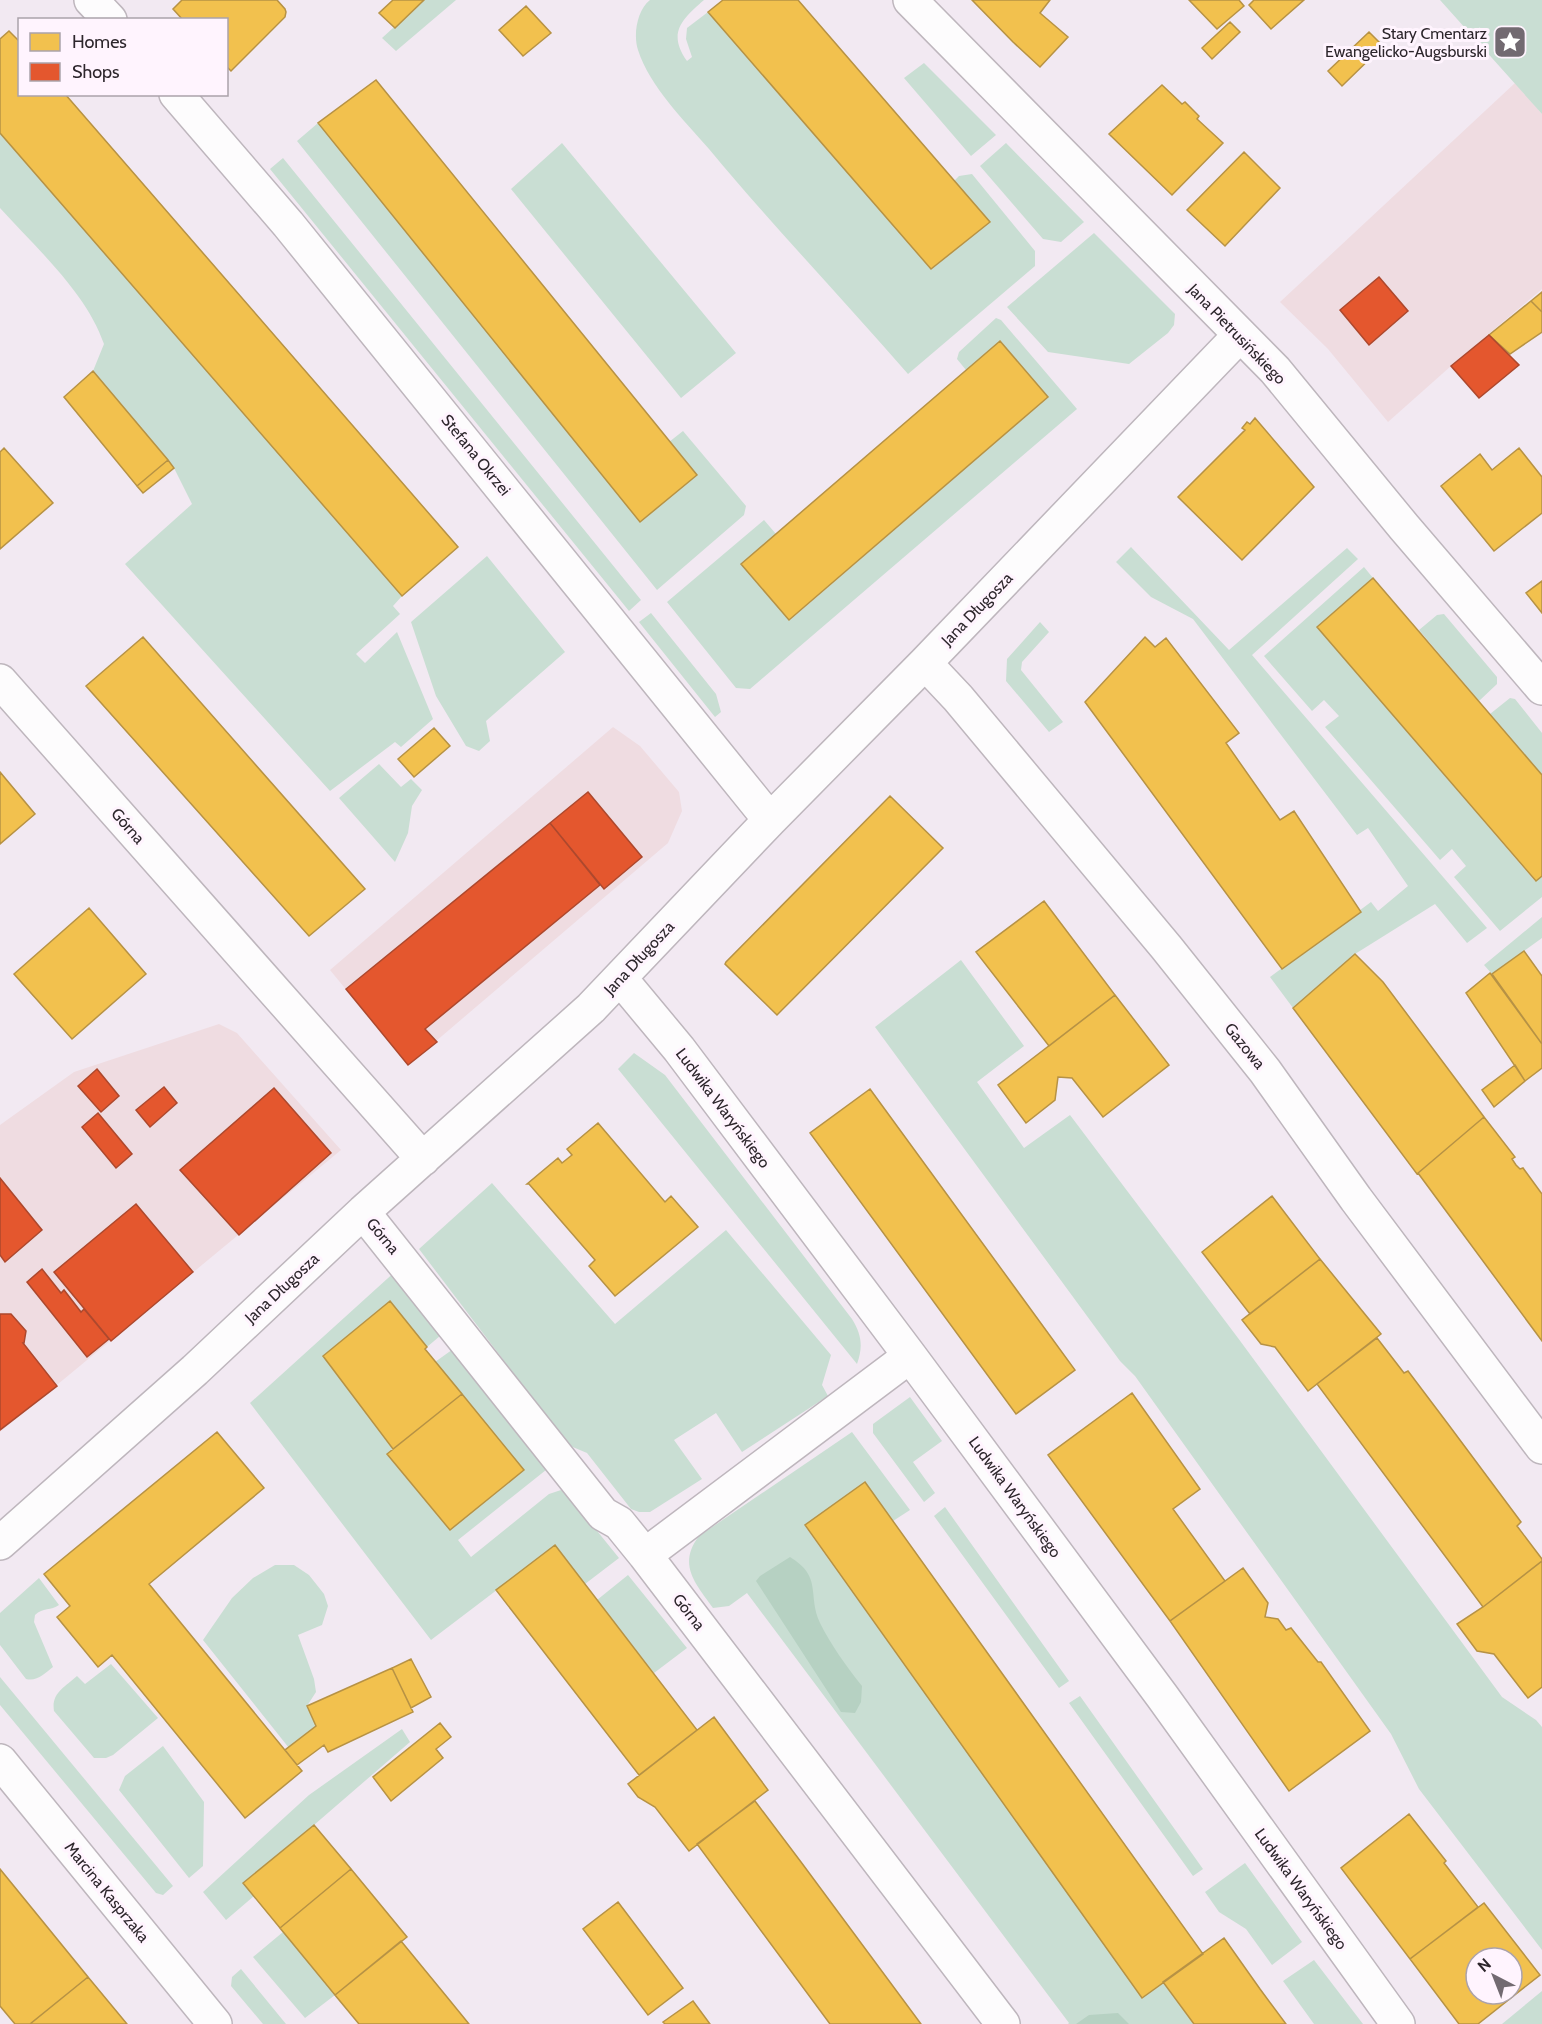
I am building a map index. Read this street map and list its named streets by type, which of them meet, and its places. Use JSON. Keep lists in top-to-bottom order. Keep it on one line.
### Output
{"streets":{"street":["Jana Pietrusińskiego","Stefana Okrzei","Jana Długosza","Górna","Gazowa","Ludwika Waryńskiego","Marcina Kasprzaka"]},"crossings":[["Jana Pietrusińskiego","Jana Długosza"],["Stefana Okrzei","Jana Długosza"],["Jana Długosza","Górna"],["Jana Długosza","Gazowa"],["Jana Długosza","Ludwika Waryńskiego"]],"places":{"place":["Stary Cmentarz Ewangelicko-Augsburski"]},"legend":["Homes","Shops"],"north":"top left"}
